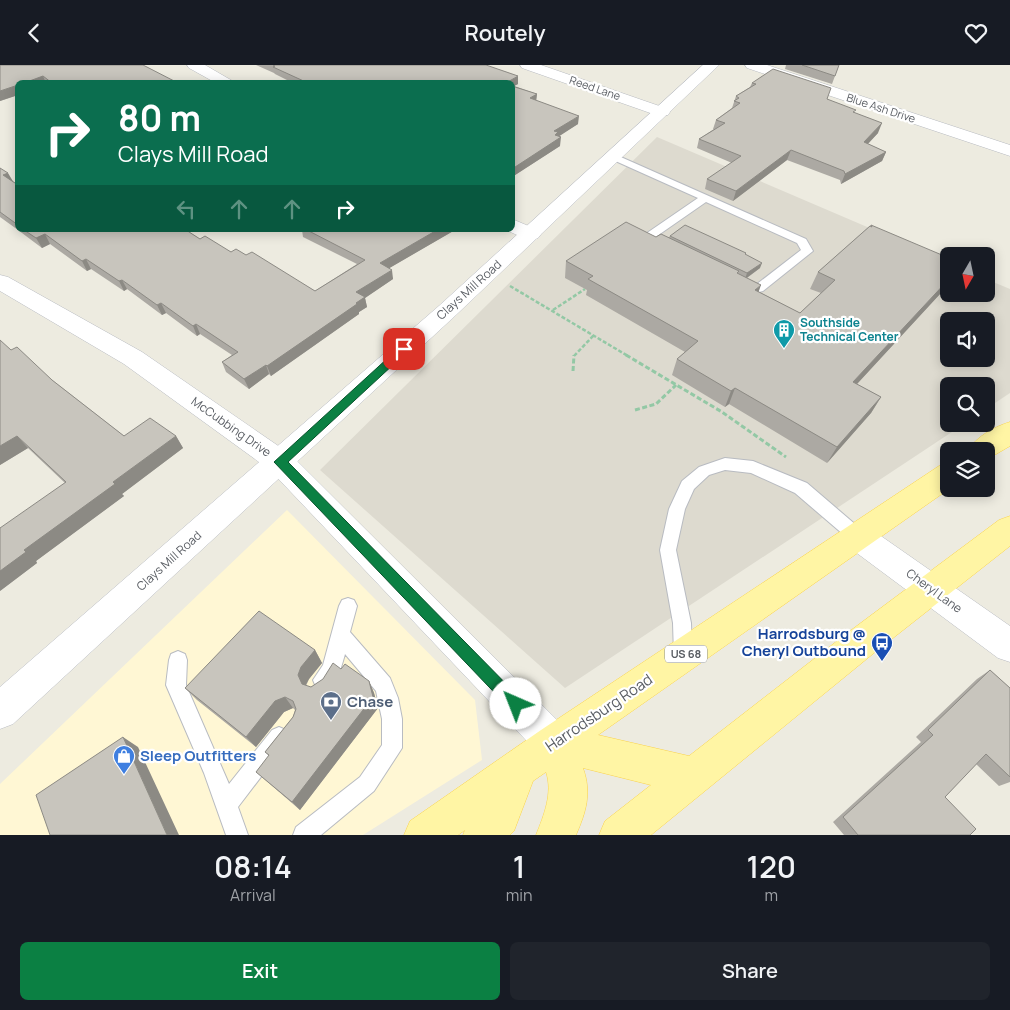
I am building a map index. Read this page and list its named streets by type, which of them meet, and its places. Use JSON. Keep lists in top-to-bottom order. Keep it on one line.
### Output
{"streets":{"main road":["US 68","Harrodsburg Road"],"street":["Reed Lane","Blue Ash Drive","Clays Mill Road","McCubbing Drive","Cheryl Lane"]},"crossings":[["Reed Lane","Clays Mill Road"],["Clays Mill Road","McCubbing Drive"],["McCubbing Drive","Harrodsburg Road"],["Cheryl Lane","Harrodsburg Road"]],"places":{"building":["Southside Technical Center"],"bus stop":["Harrodsburg @ Cheryl Outbound"],"bank":["Chase"],"shop":["Sleep Outfitters"]},"north":"bottom","page":{"header":"Routely","turn":["80 m","Clays Mill Road"],"eta":["08:14","Arrival","1","min","120","m"],"buttons":["Exit","Share"]}}
